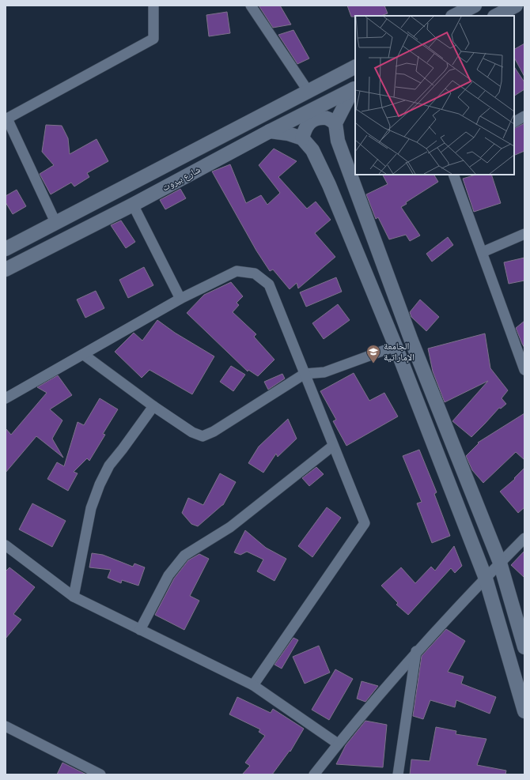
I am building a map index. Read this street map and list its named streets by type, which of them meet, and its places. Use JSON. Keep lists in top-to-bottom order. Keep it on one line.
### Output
{"streets":{"street":["شارع بيروت"]},"places":{"school or university":["الجامعة الإماراتية"]}}
